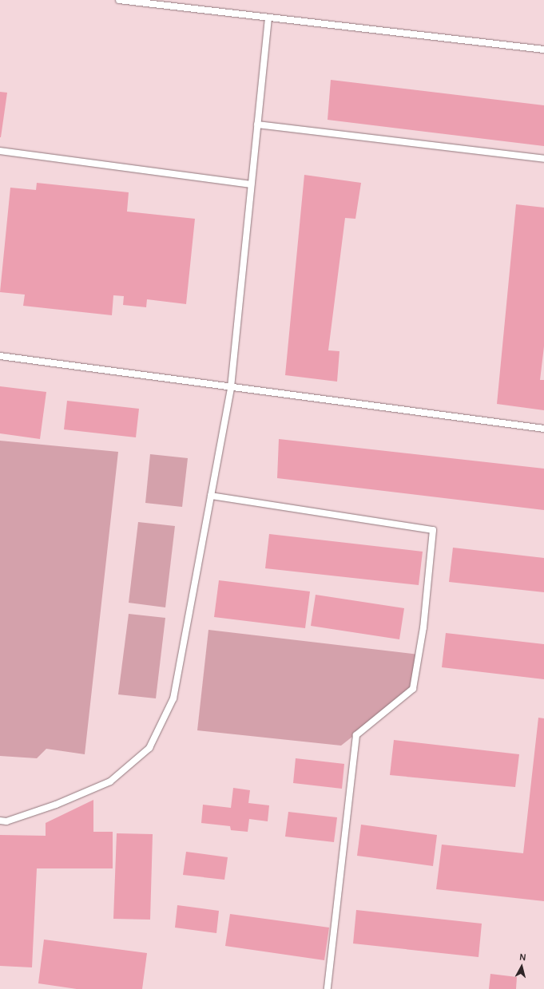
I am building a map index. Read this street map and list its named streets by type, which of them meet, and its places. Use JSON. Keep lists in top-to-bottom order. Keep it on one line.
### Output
{"north":"top"}
